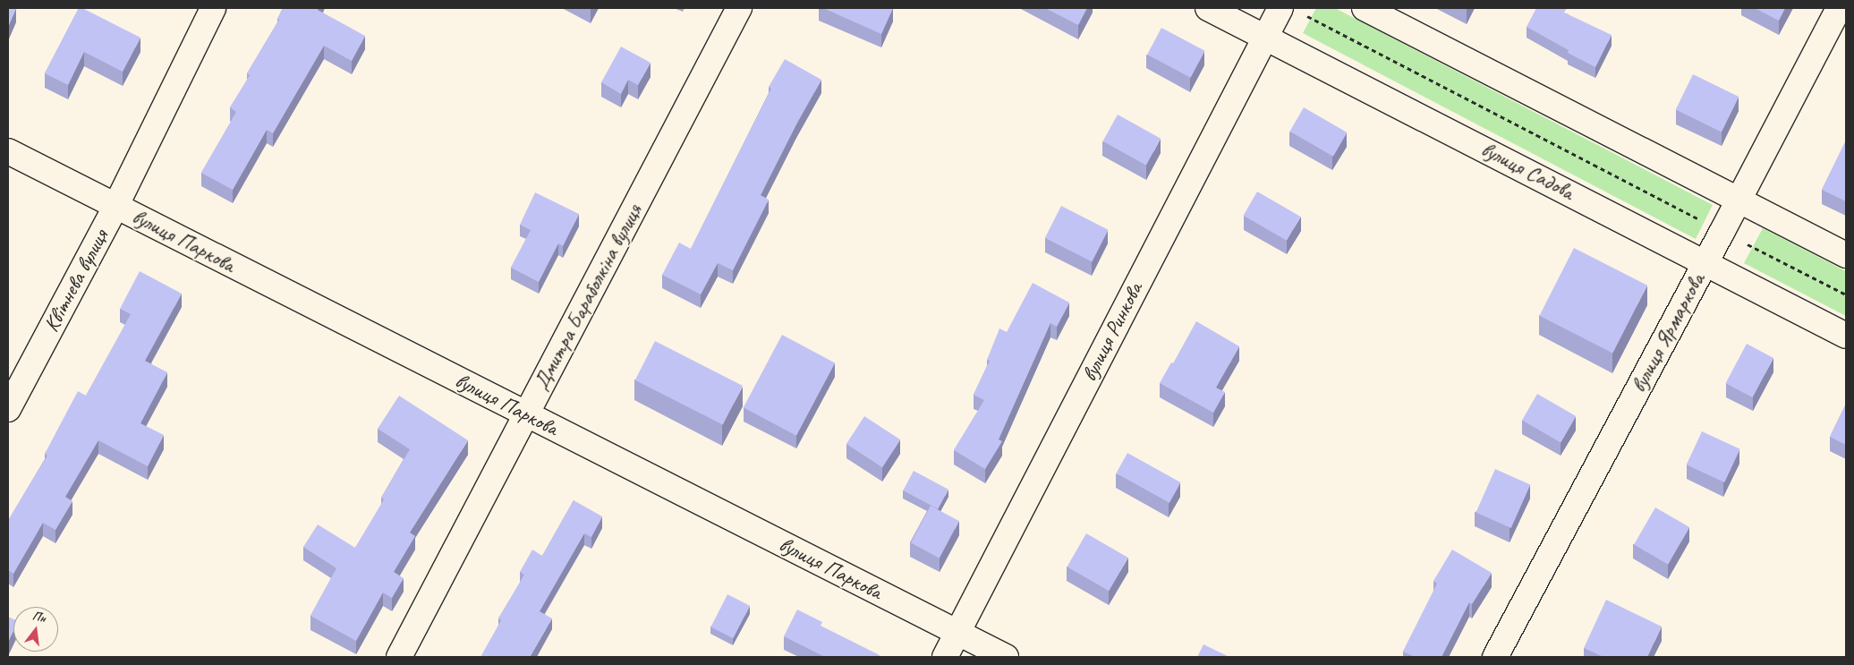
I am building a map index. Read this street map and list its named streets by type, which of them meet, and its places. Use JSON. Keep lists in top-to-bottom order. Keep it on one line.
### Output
{"streets":{"street":["вулиця Садова","вулиця Паркова","Квітнева вулиця","Дмитра Бараболкіна вулиця","вулиця Ринкова","вулиця Ярмаркова"]},"crossings":[["вулиця Садова","вулиця Ринкова"],["вулиця Садова","вулиця Ярмаркова"],["вулиця Паркова","Квітнева вулиця"],["вулиця Паркова","Дмитра Бараболкіна вулиця"],["вулиця Паркова","вулиця Ринкова"]],"north":"top"}
